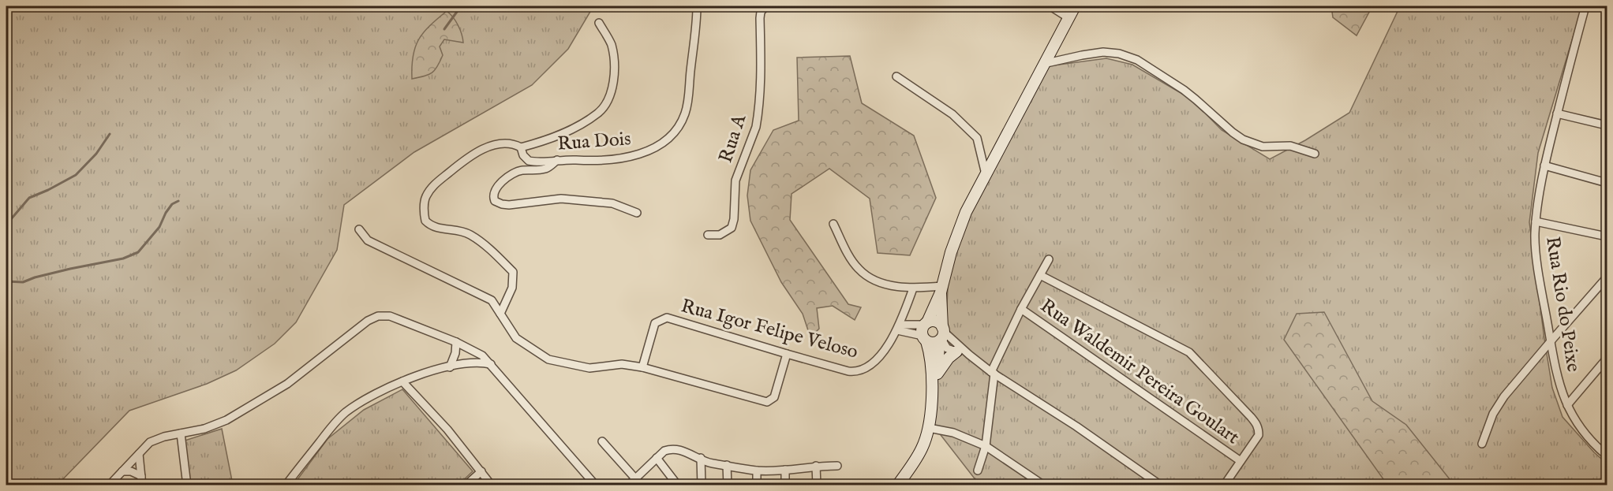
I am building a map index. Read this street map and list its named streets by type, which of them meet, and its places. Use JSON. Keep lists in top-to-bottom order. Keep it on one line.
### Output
{"streets":{"street":["Rua A","Rua Dois","Rua Rio do Peixe","Rua Igor Felipe Veloso","Rua Waldemir Pereira Goulart"]}}
